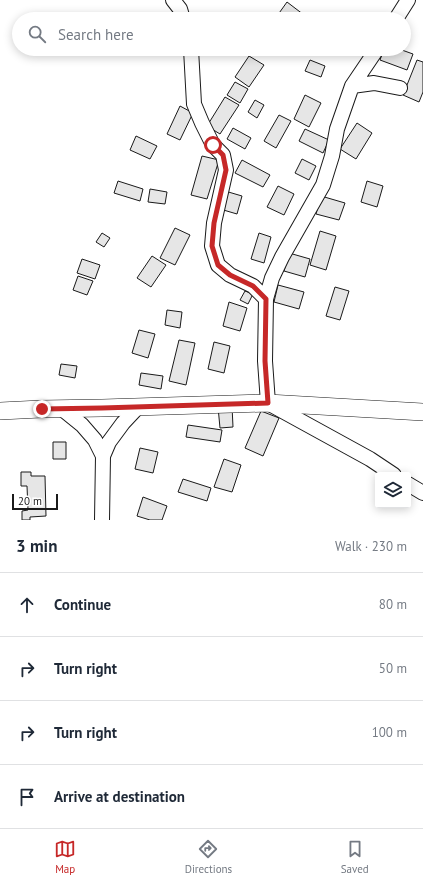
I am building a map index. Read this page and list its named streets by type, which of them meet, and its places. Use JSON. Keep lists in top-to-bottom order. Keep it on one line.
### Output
{"scale_bar":"20 m","page":{"search":"Search here","scale":"20 m","heading":["3 min","Walk · 230 m"],"list":[["Continue","80 m"],["Turn right","50 m"],["Turn right","100 m"],"Arrive at destination"],"nav":["Map","Directions","Saved"]}}
